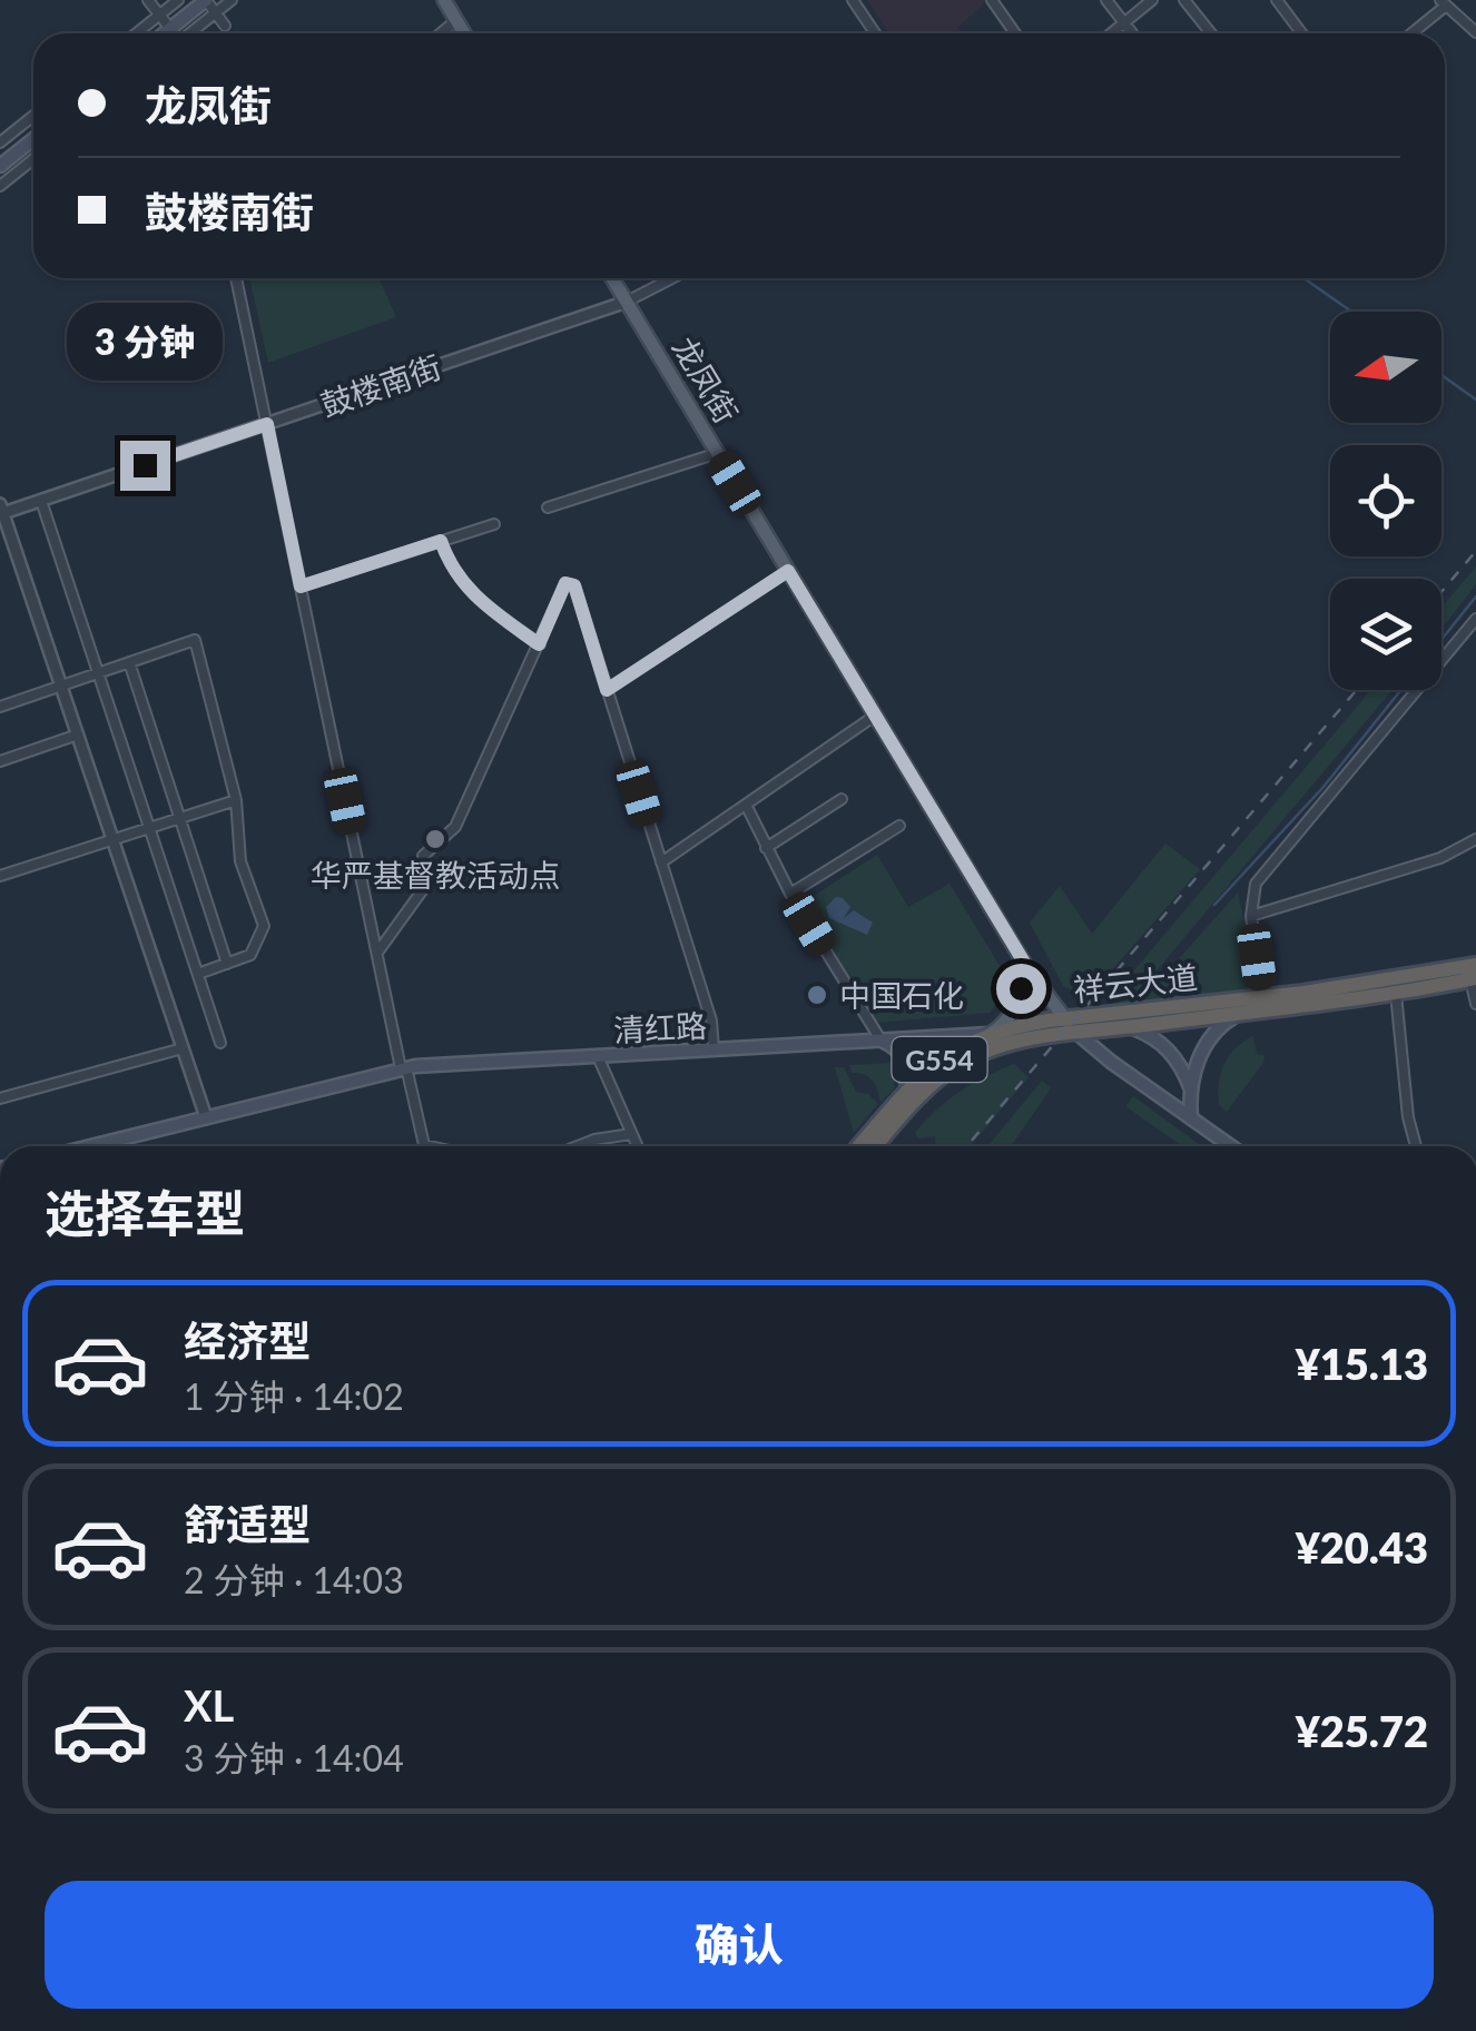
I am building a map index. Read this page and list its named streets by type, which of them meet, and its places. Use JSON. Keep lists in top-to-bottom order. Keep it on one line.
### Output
{"streets":{"highway":["祥云大道","G554"],"main road":["龙凤街","清红路"],"street":["鼓楼南街"]},"crossings":[["龙凤街","鼓楼南街"],["龙凤街","祥云大道"],["龙凤街","清红路"],["祥云大道","清红路"]],"places":["华严基督教活动点","中国石化"],"north":"left","page":{"banner":["龙凤街","鼓楼南街"],"bubble":"3 分钟","heading":"选择车型","list":[{"name":"经济型","note":"1 分钟 · 14:02","value":"¥15.13"},{"name":"舒适型","note":"2 分钟 · 14:03","value":"¥20.43"},{"name":"XL","note":"3 分钟 · 14:04","value":"¥25.72"}],"buttons":"确认"}}
